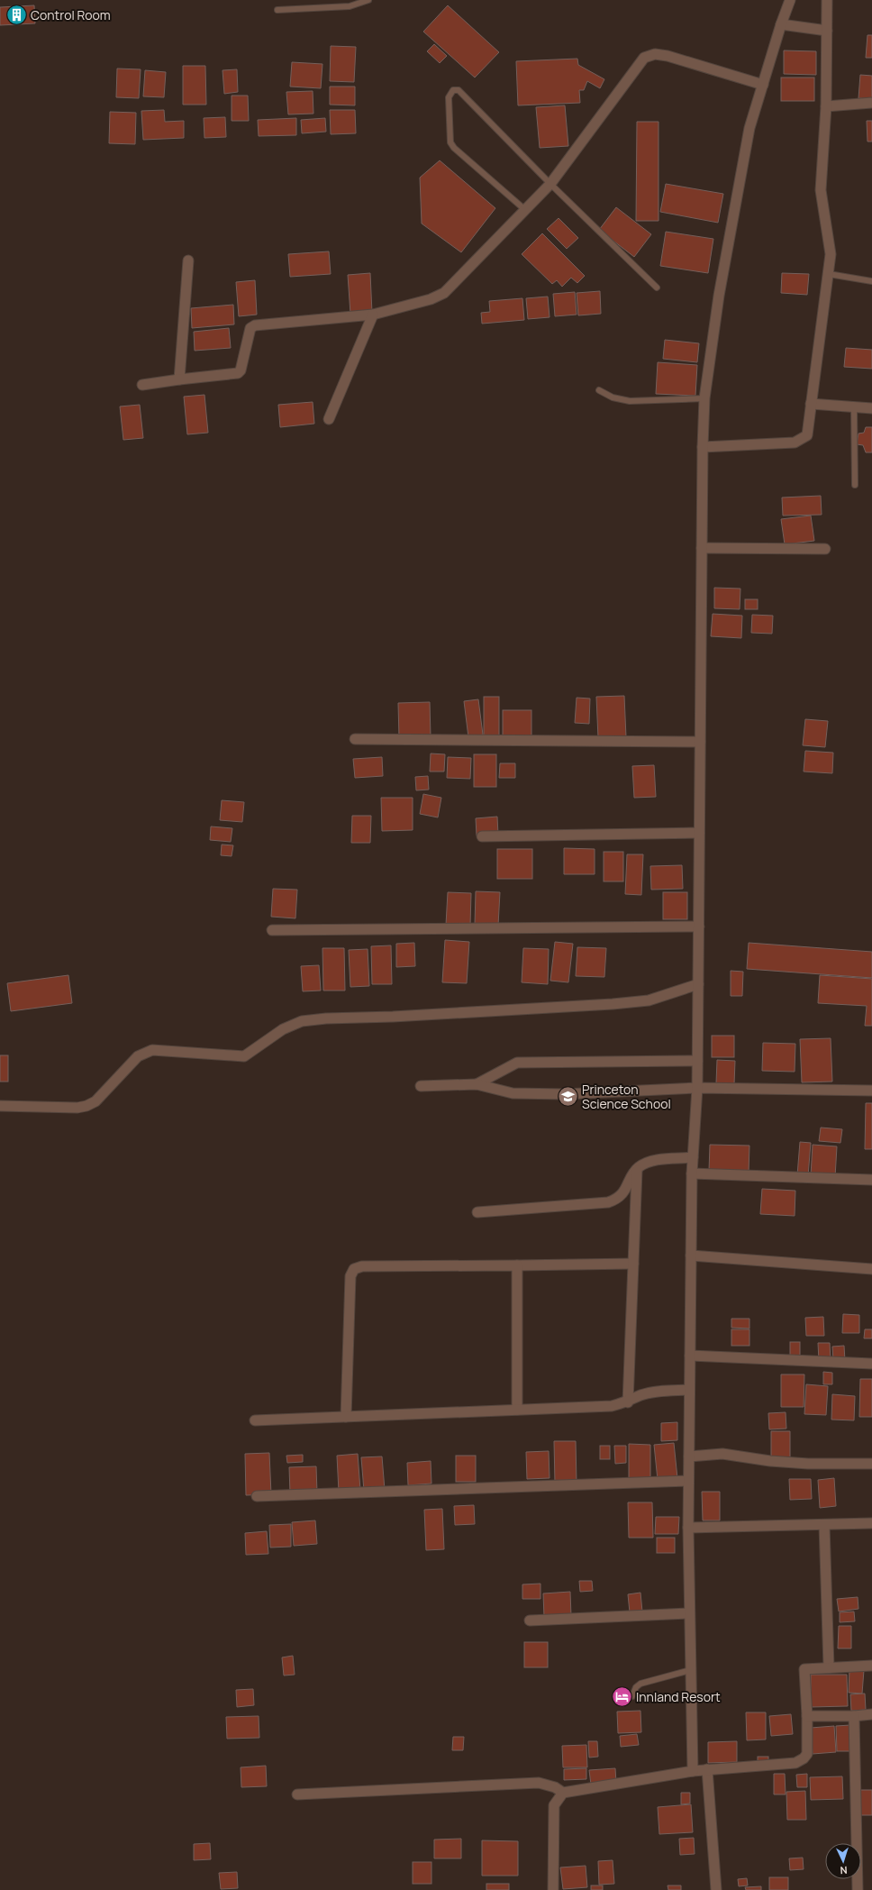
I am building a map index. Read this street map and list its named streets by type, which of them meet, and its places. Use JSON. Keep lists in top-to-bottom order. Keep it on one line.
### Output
{"places":{"building":["Control Room"],"school or university":["Princeton Science School"],"hotel":["Innland Resort"]},"north":"bottom"}
